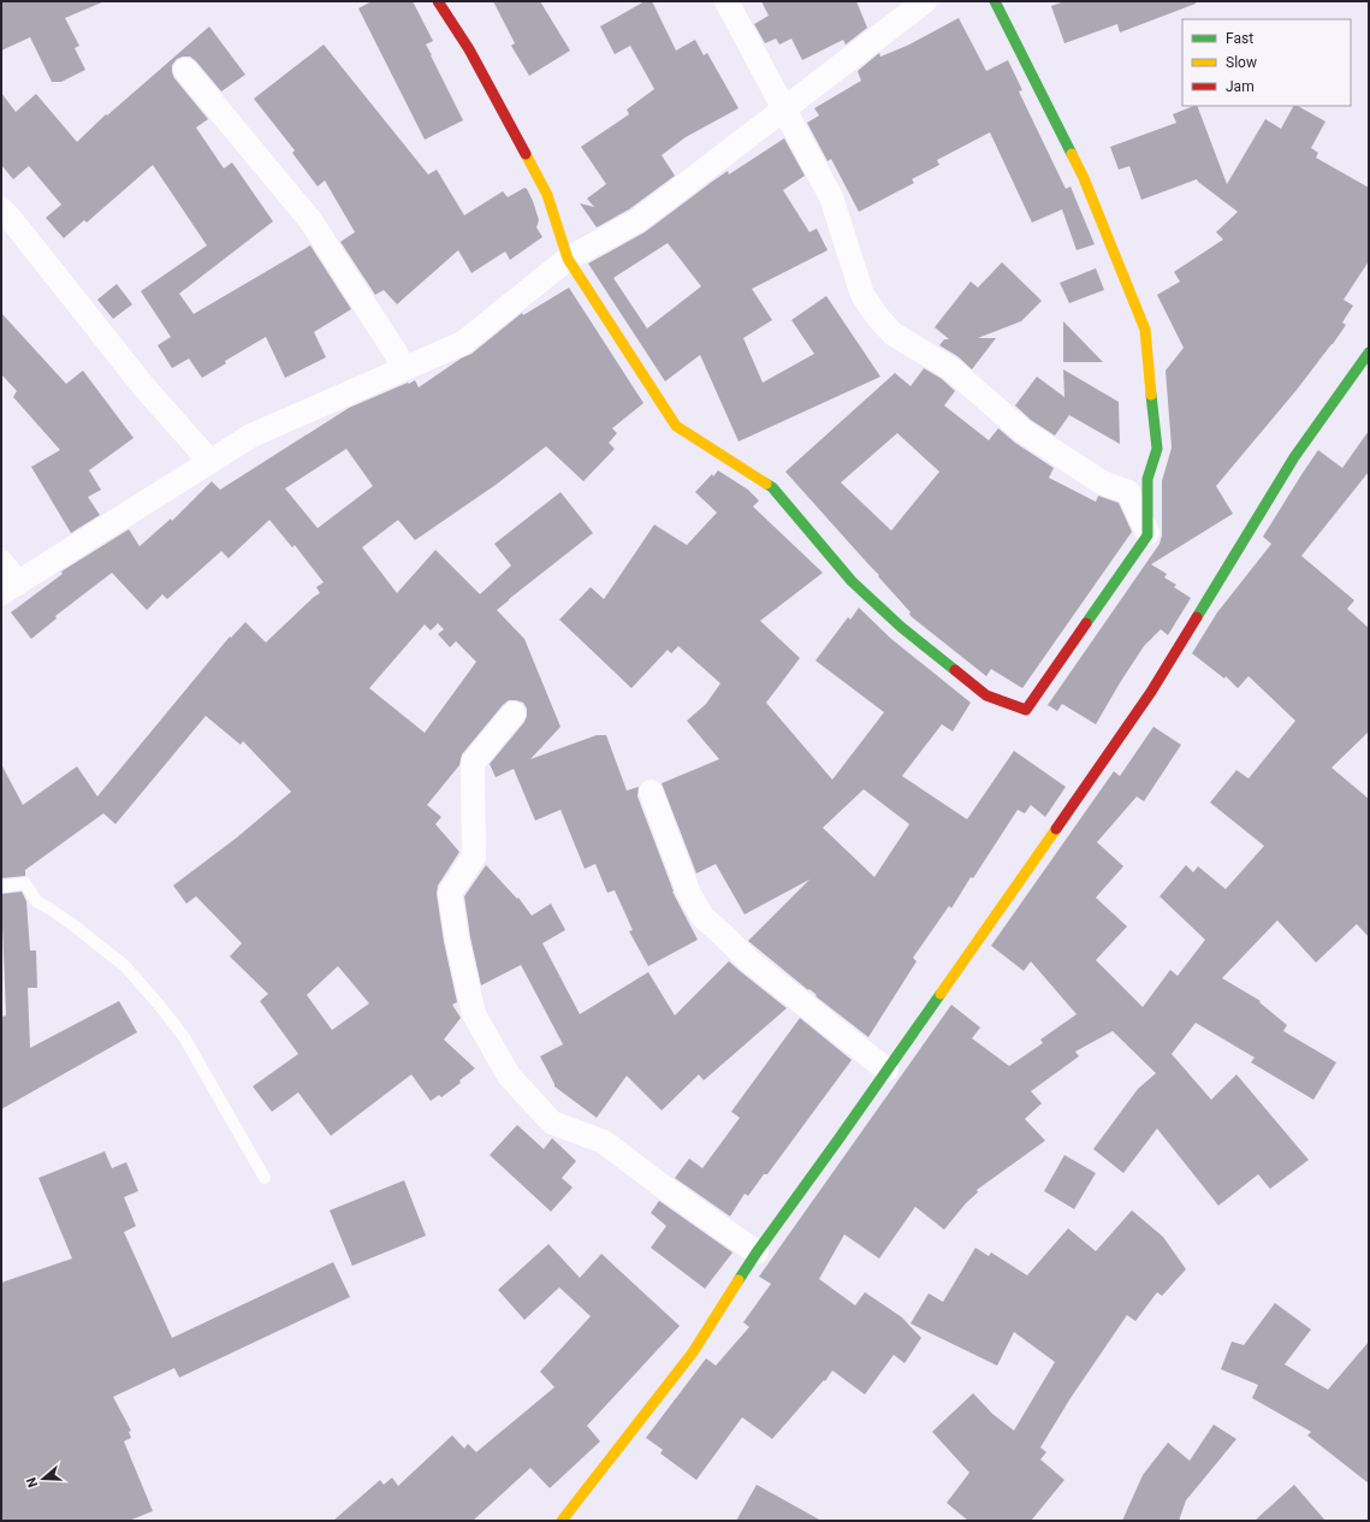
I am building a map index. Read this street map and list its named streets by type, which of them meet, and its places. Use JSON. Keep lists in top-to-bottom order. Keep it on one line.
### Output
{"legend":["Fast","Slow","Jam"],"north":"left"}
